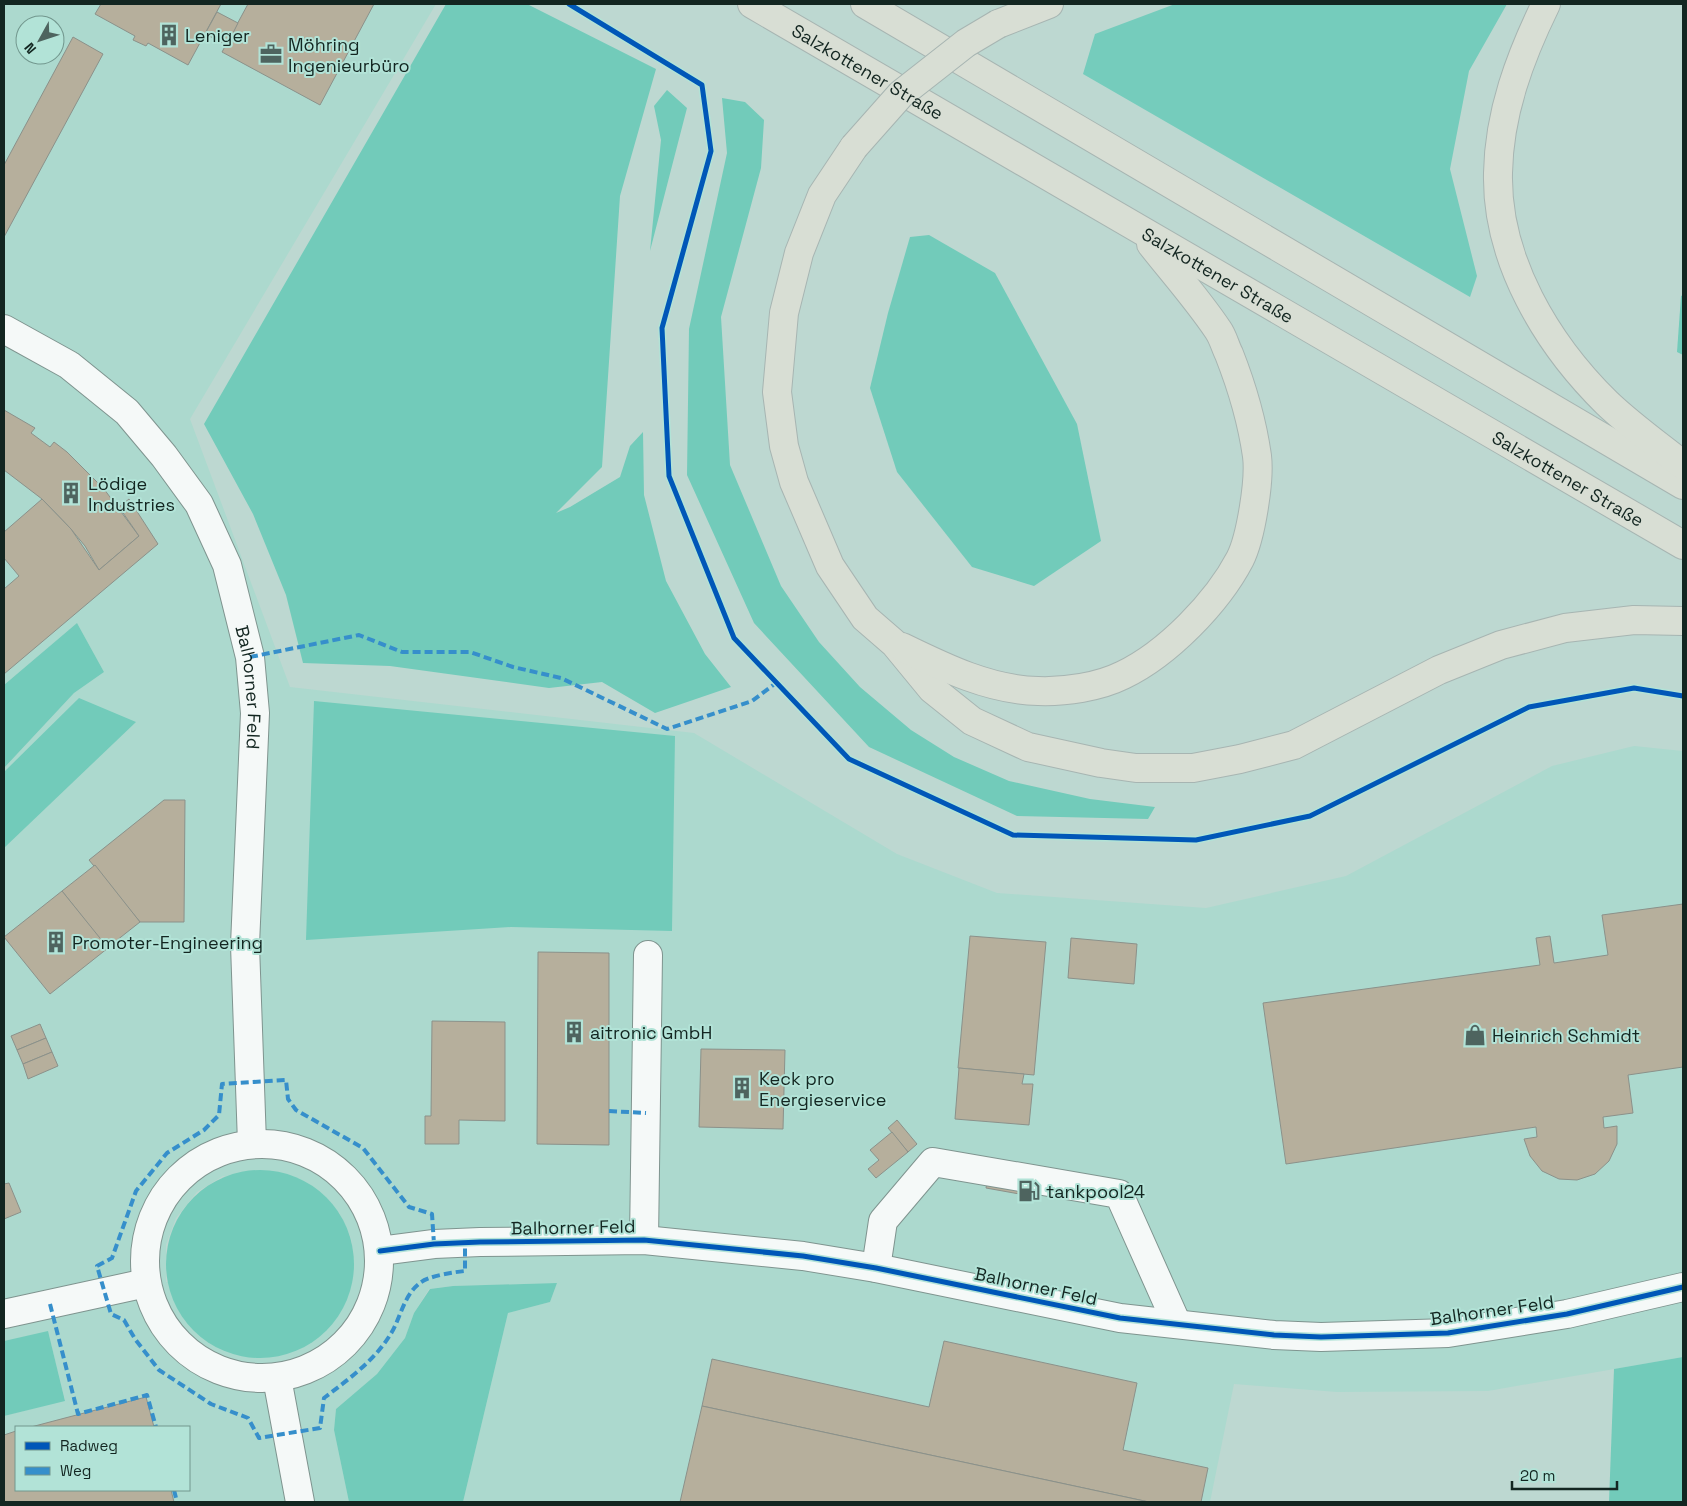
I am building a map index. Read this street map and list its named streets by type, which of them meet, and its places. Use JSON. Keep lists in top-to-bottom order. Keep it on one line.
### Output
{"streets":{"highway":["Salzkottener Straße"],"street":["Balhorner Feld"]},"places":{"building":["Leniger","Lödige Industries","Promoter-Engineering","aitronic GmbH","Keck pro Energieservice"],"office":["Möhring Ingenieurbüro"],"shop":["Heinrich Schmidt"],"fuel station":["tankpool24"]},"legend":["Radweg","Weg"],"scale_bar":"20 m","north":"bottom left"}
